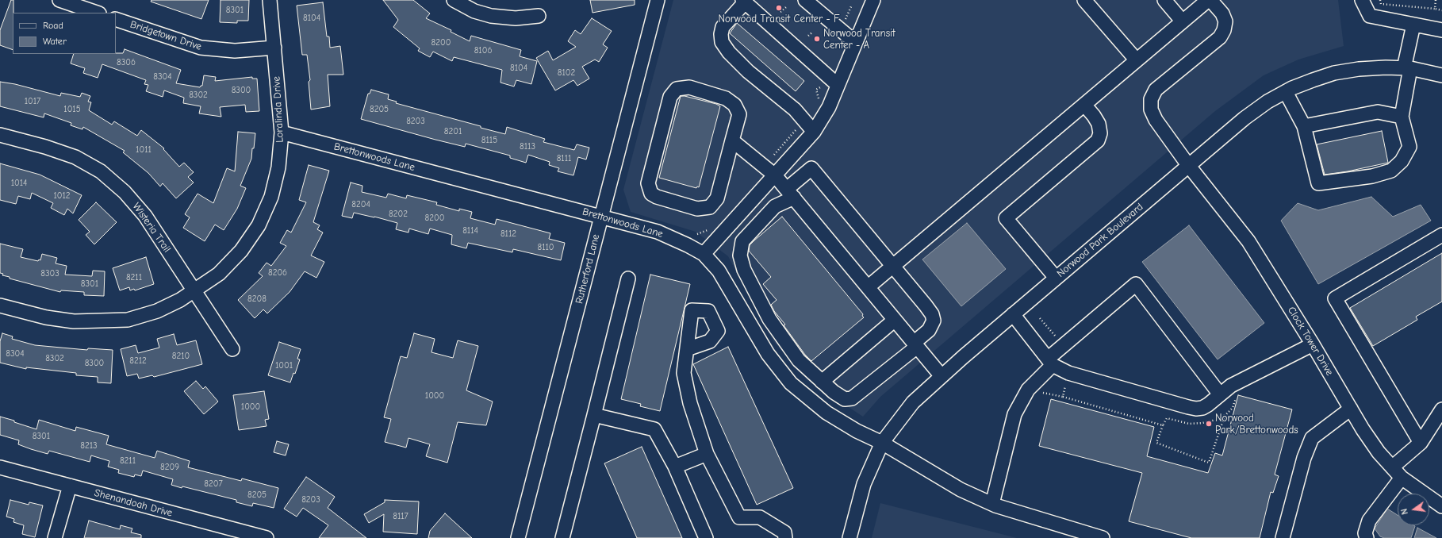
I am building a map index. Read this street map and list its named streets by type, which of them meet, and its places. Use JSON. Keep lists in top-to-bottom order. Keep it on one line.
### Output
{"streets":{"street":["Bridgetown Drive","Loralinda Drive","Brettonwoods Lane","Wisteria Trail","Norwood Park Boulevard","Rutherford Lane","Clock Tower Drive","Shenandoah Drive"]},"crossings":[["Bridgetown Drive","Loralinda Drive"],["Loralinda Drive","Brettonwoods Lane"],["Loralinda Drive","Wisteria Trail"],["Brettonwoods Lane","Norwood Park Boulevard"],["Brettonwoods Lane","Rutherford Lane"],["Norwood Park Boulevard","Clock Tower Drive"]],"places":["Norwood Transit Center - F","Norwood Transit Center - A","Norwood Park/Brettonwoods"],"house_numbers":["8301","8104","8200","8106","8306","8104","8102","8304","8300","8302","1017","1015","8205","8203","8201","8115","8113","1011","8111","1014","1012","8204","8202","8200","8114","8112","8110","8206","8303","8211","8301","8208","8304","8210","8302","8212","8300","1001","1000","1000","8301","8213","8211","8209","8207","8205","8203","8117"],"legend":["Road","Water"],"north":"left"}
